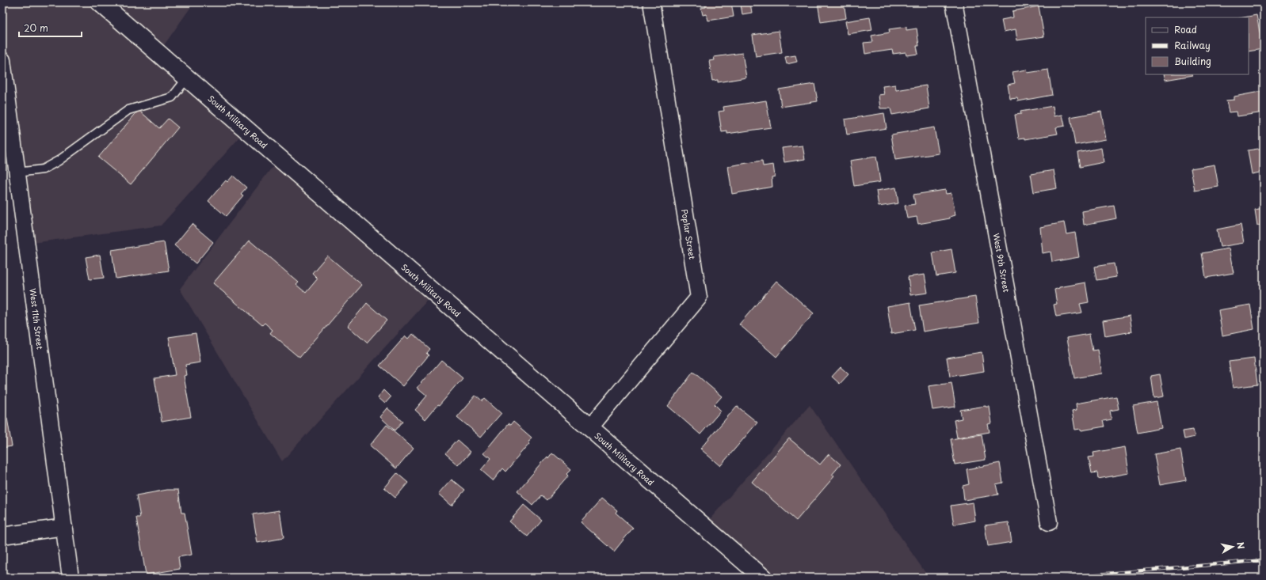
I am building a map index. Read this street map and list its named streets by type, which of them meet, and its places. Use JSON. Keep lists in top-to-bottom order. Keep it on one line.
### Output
{"streets":{"main road":["South Military Road"],"street":["Poplar Street","West 9th Street","West 11th Street"]},"crossings":[["South Military Road","Poplar Street"]],"legend":["Road","Railway","Building"],"scale_bar":"20 m","north":"right"}
